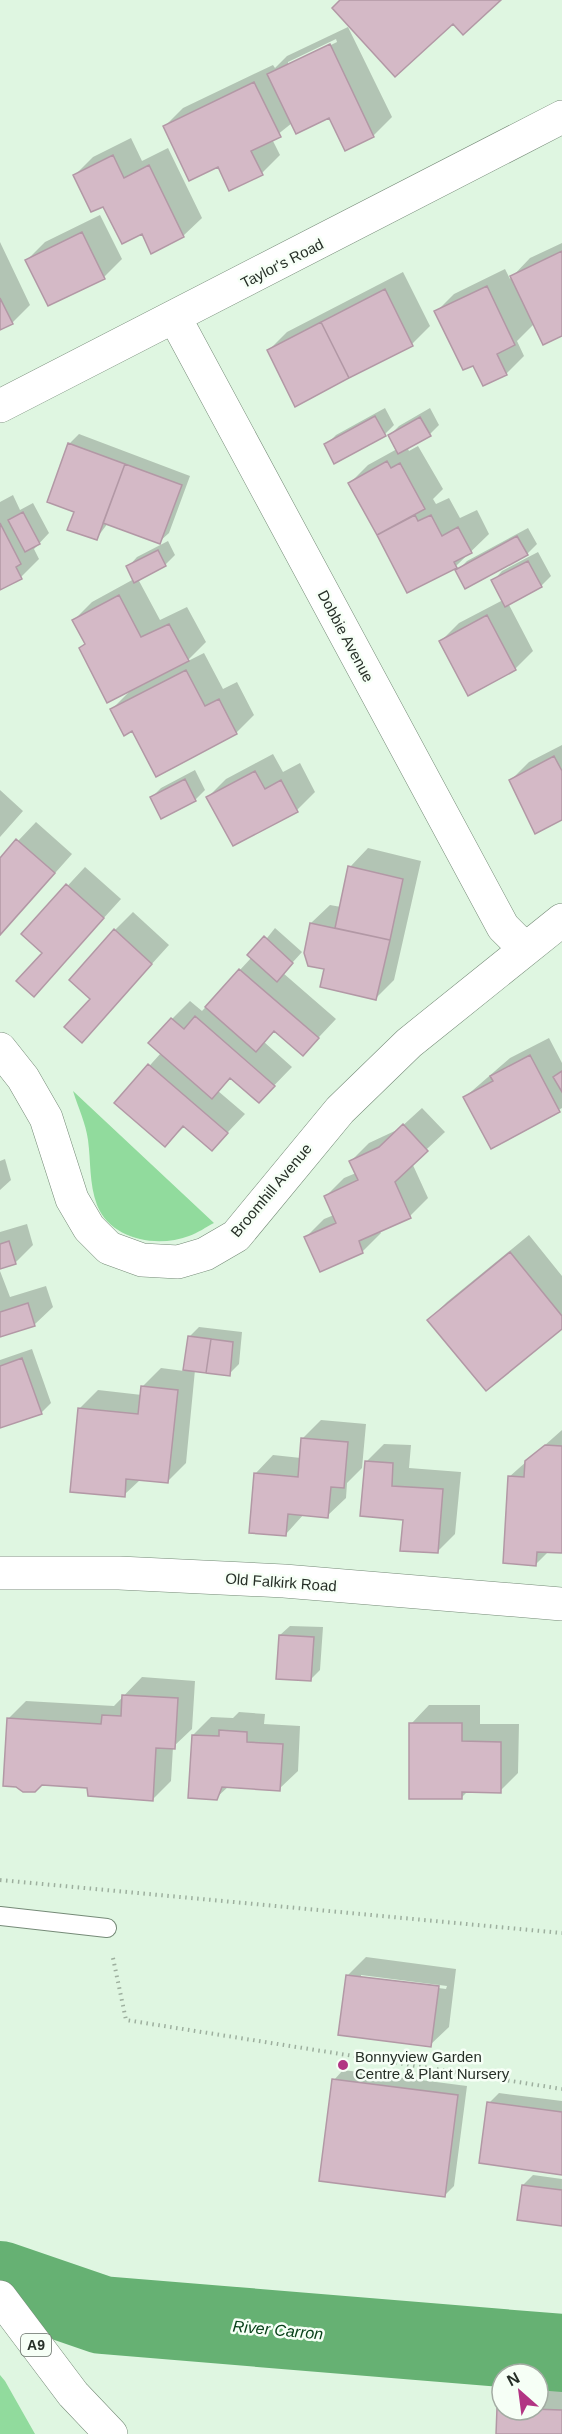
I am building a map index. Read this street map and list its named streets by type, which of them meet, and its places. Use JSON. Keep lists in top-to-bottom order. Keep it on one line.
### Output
{"streets":{"street":["Taylor's Road","Dobbie Avenue","Broomhill Avenue","Old Falkirk Road","A9"]},"crossings":[["Taylor's Road","Dobbie Avenue"],["Dobbie Avenue","Broomhill Avenue"]],"water":["River Carron"],"places":["Bonnyview Garden Centre & Plant Nursery"],"north":"top left"}
